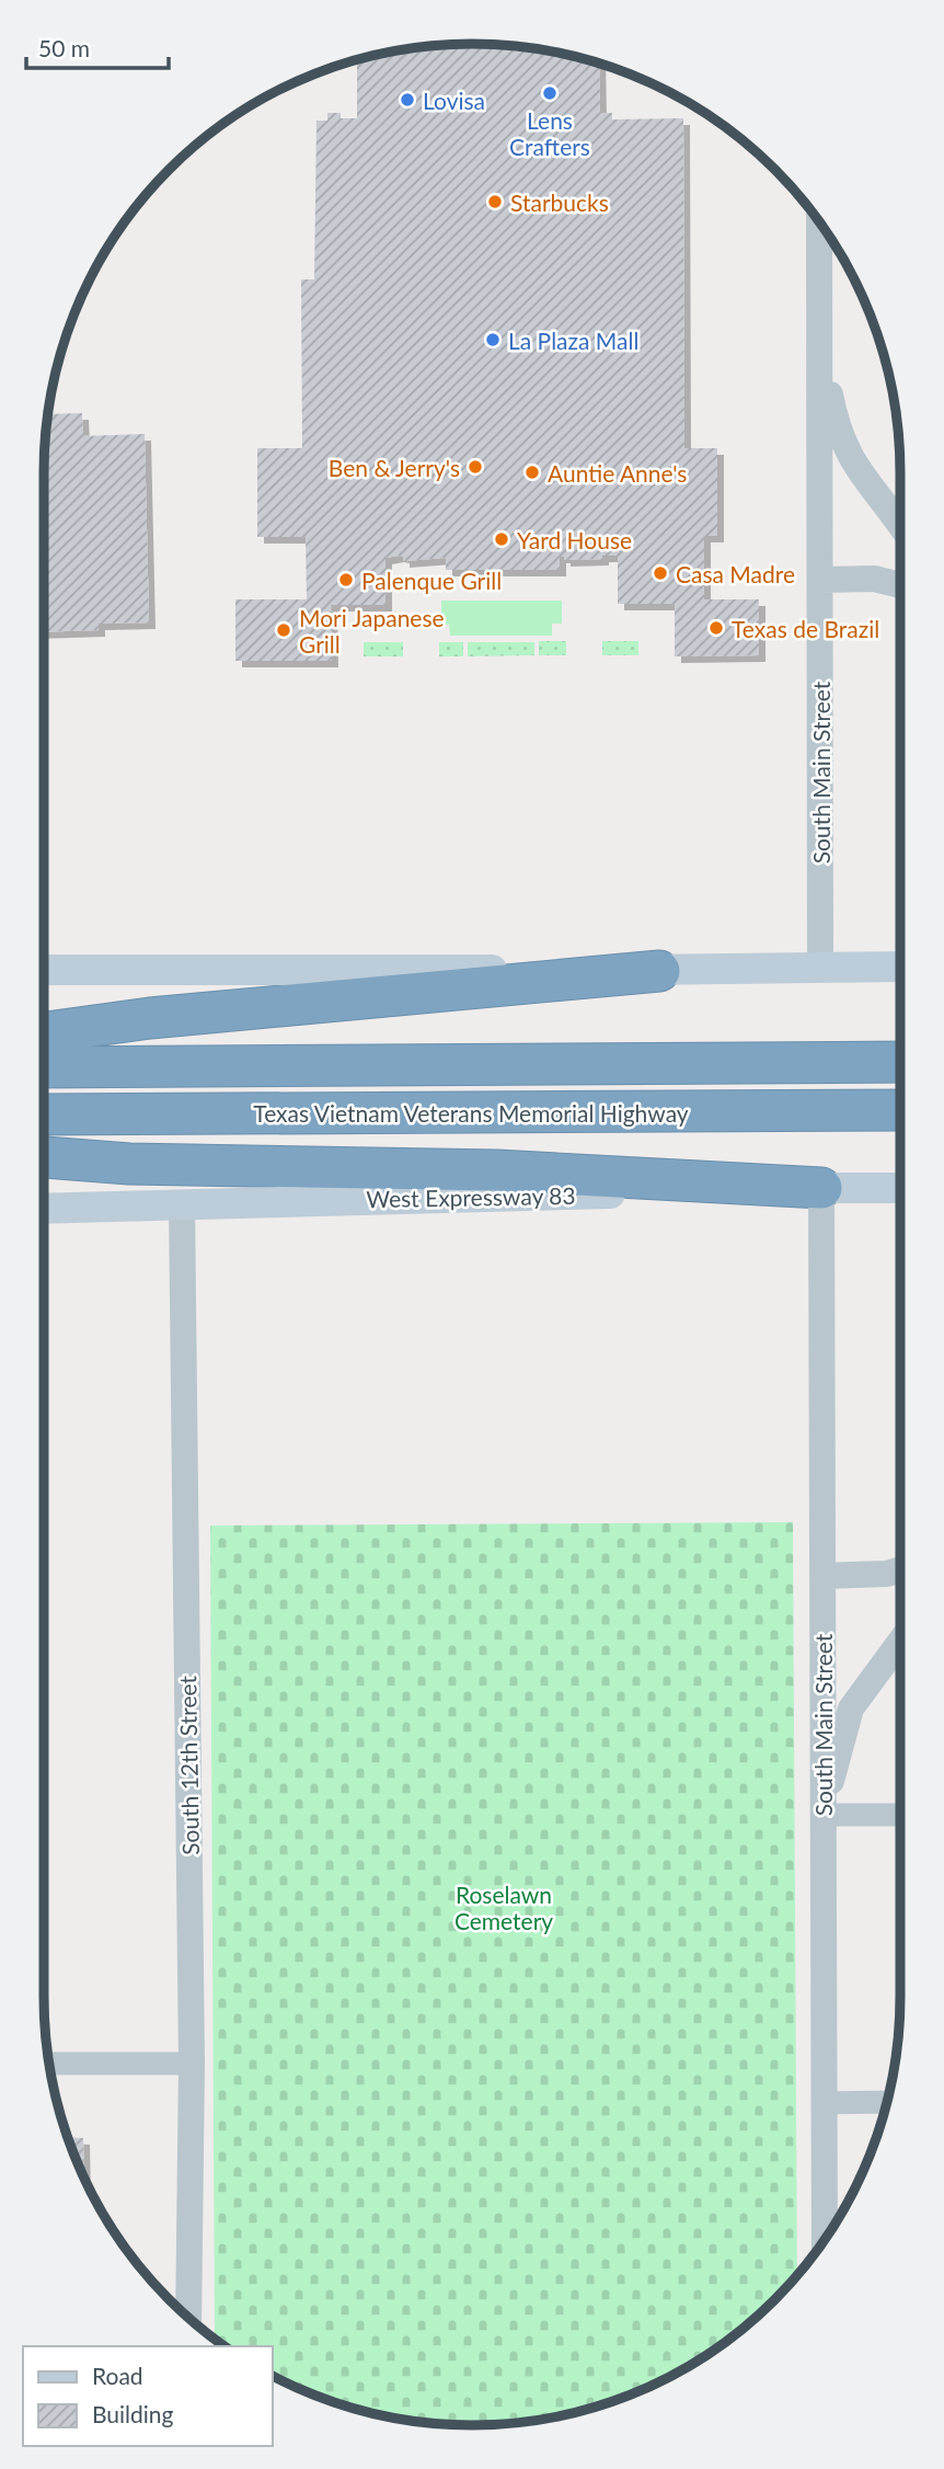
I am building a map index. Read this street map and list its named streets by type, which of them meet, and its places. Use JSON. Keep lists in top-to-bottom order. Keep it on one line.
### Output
{"streets":{"highway":["Texas Vietnam Veterans Memorial Highway"],"main road":["West Expressway 83"],"street":["South Main Street","South 12th Street"]},"crossings":[["South Main Street","West Expressway 83"],["West Expressway 83","South 12th Street"]],"parks":["Roselawn Cemetery"],"places":["Lens Crafters","Lovisa","Starbucks","La Plaza Mall","Ben & Jerry's","Auntie Anne's","Yard House","Casa Madre","Palenque Grill","Texas de Brazil","Mori Japanese Grill"],"legend":["Road","Building"],"scale_bar":"50 m"}
